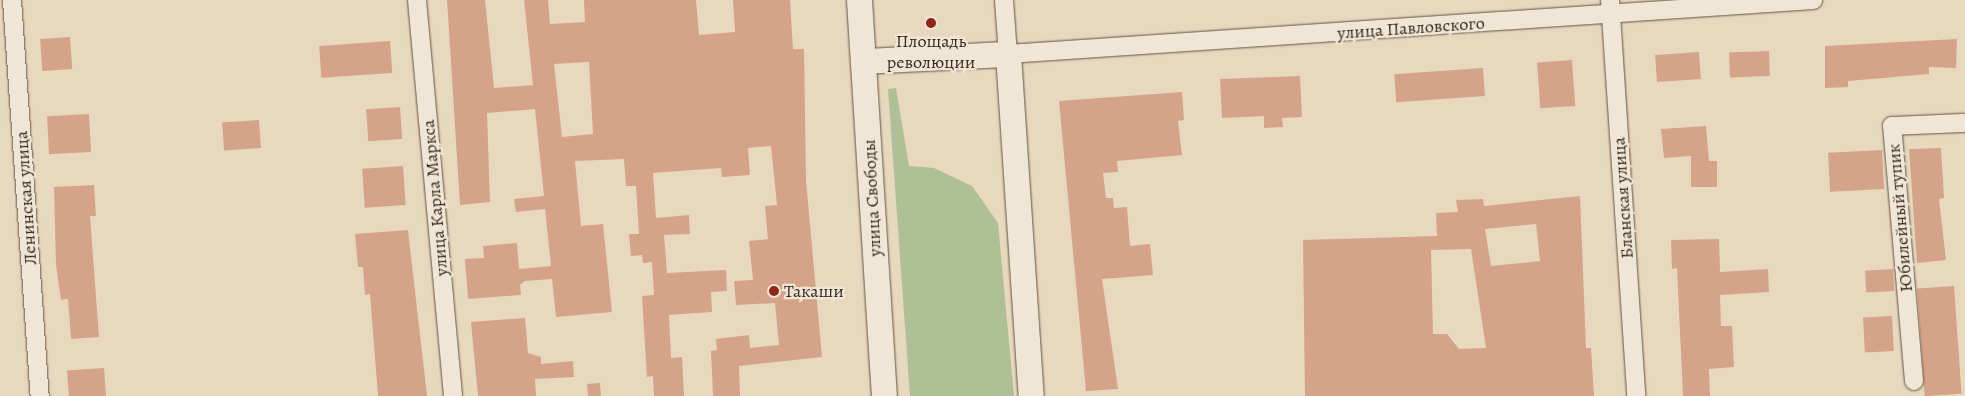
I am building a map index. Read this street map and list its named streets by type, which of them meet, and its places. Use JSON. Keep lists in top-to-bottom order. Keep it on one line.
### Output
{"streets":{"main road":["улица Свободы"],"street":["улица Павловского","Ленинская улица","улица Карла Маркса","Бланская улица","Юбилейный тупик"]},"crossings":[["улица Павловского","Бланская улица"]],"places":["Площадь революции","Такаши"]}
